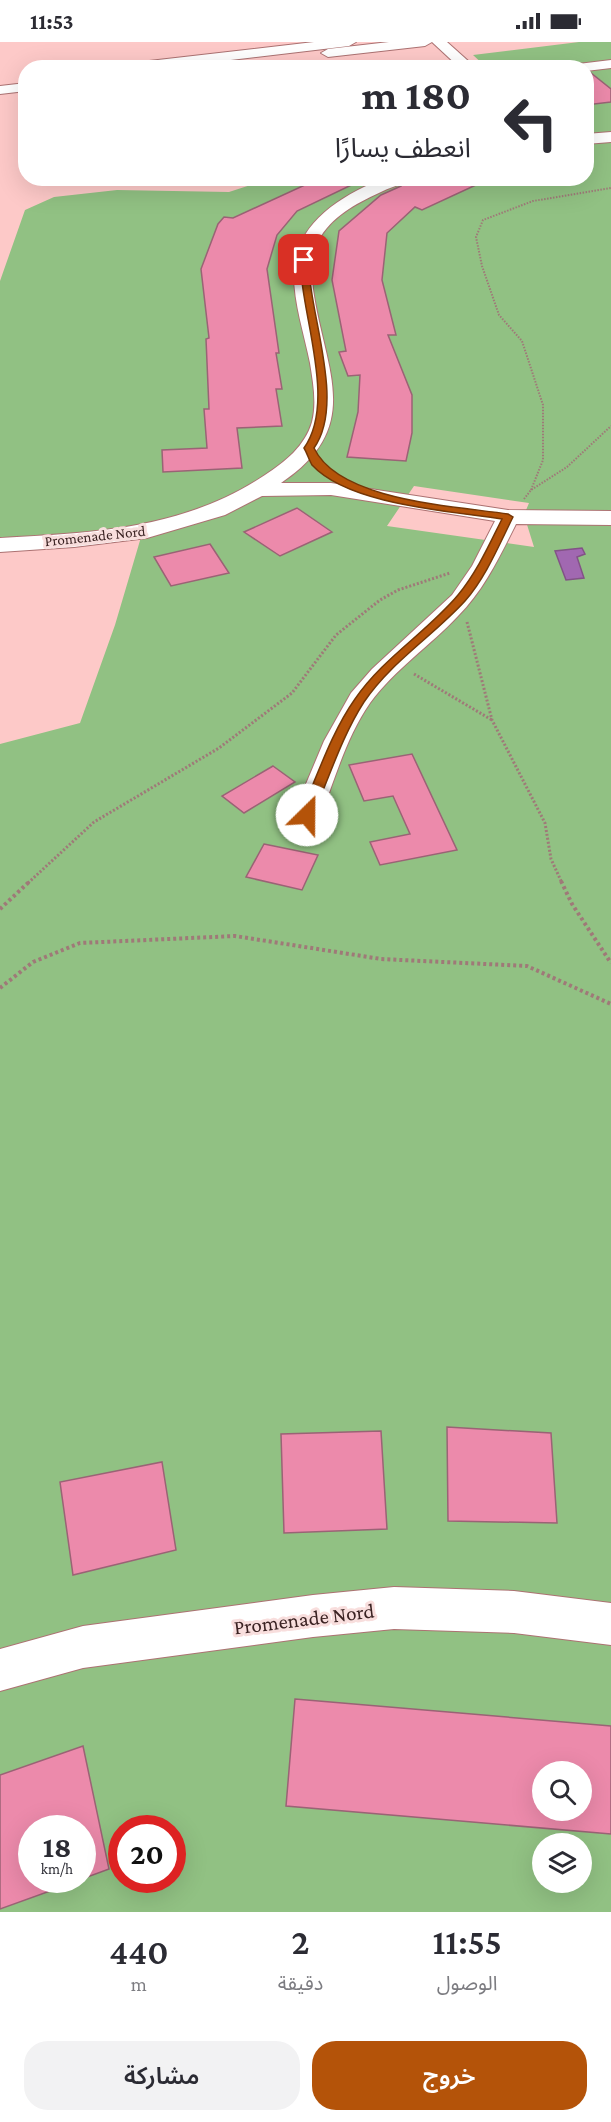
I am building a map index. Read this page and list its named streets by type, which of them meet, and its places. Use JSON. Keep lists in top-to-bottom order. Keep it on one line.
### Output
{"streets":{"street":["Promenade Nord"]},"page":{"status":"11:53","turn":["180 m","انعطف يسارًا"],"speed":"18 km/h","limit":"20","eta":["11:55","الوصول","2","دقيقة","440","m"],"buttons":["خروج","مشاركة"]}}
